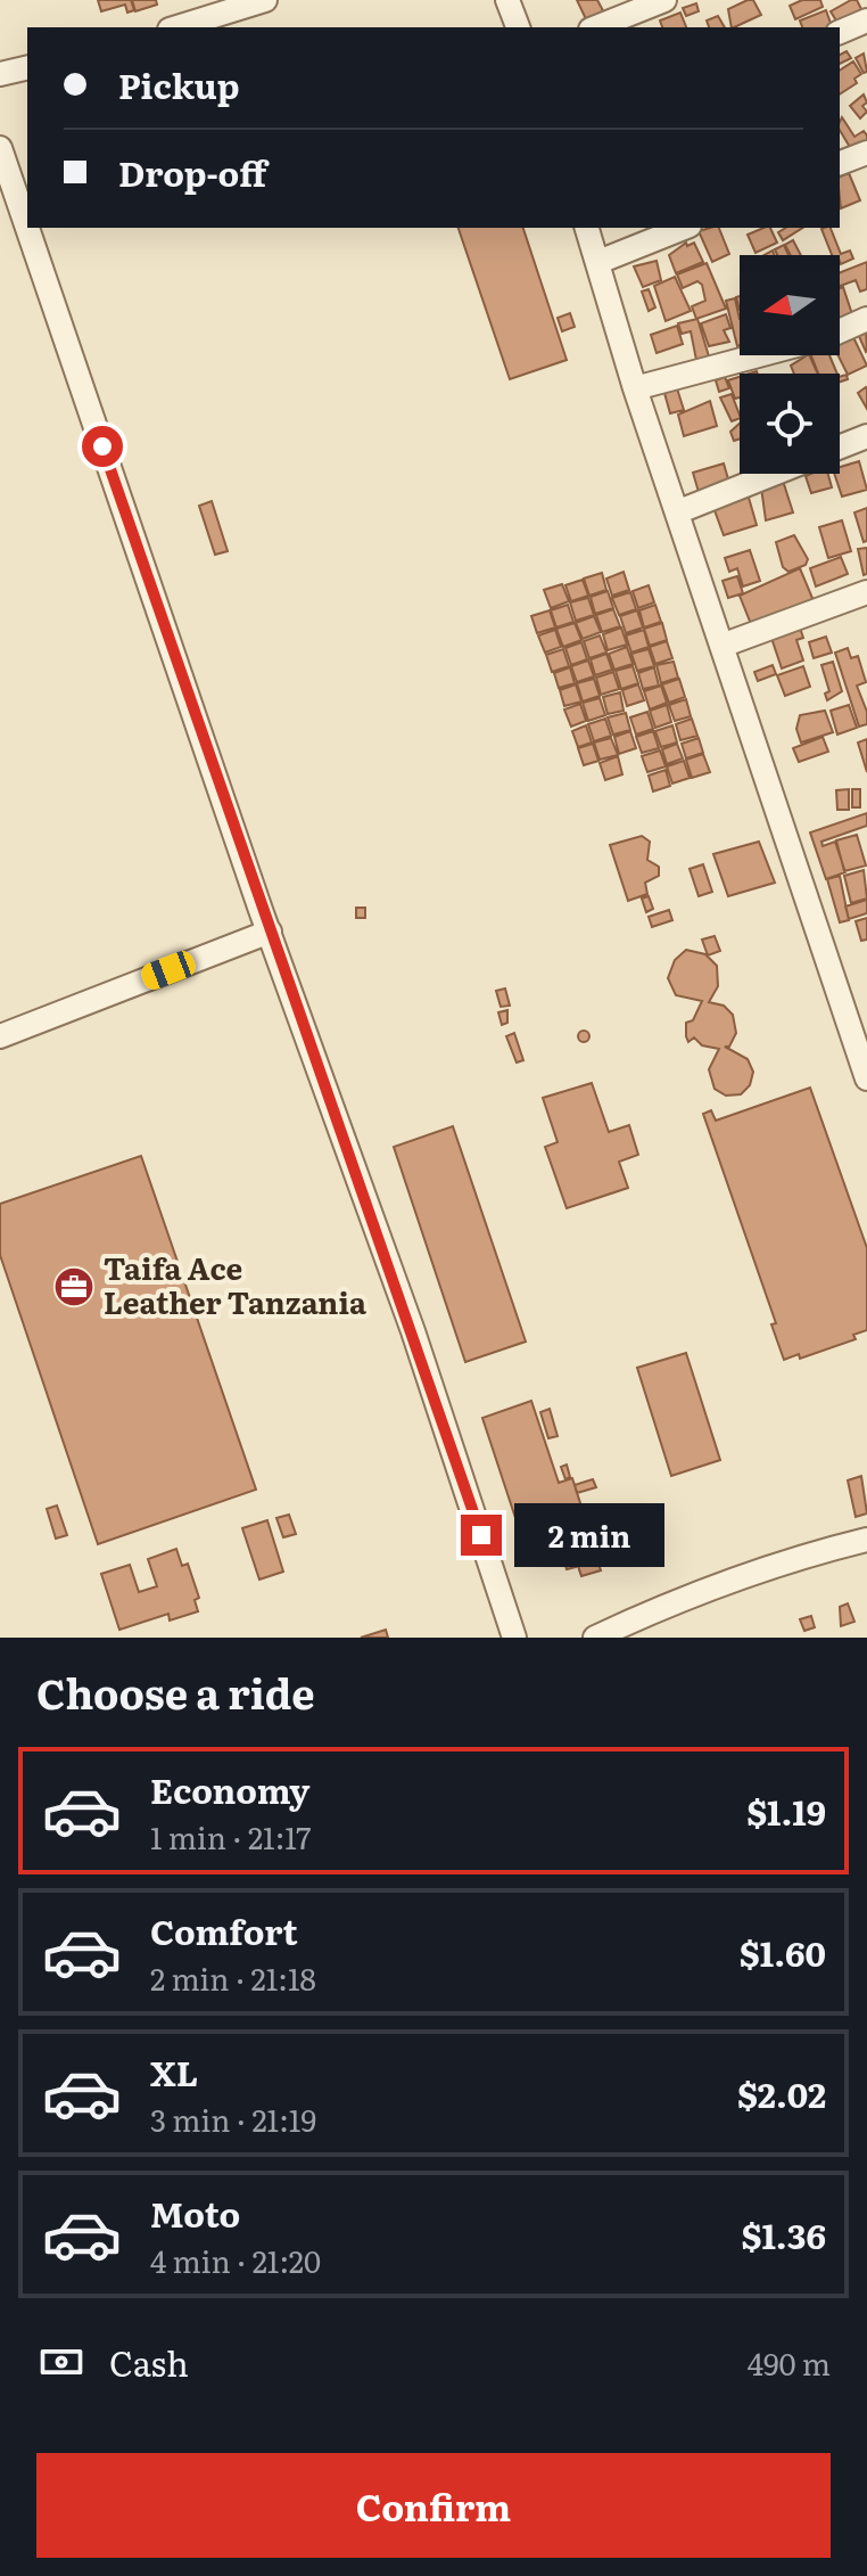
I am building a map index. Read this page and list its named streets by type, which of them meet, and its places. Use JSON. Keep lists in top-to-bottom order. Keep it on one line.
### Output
{"places":{"office":["Taifa Ace Leather Tanzania"]},"north":"left","page":{"banner":["Pickup","Drop-off"],"bubble":"2 min","heading":"Choose a ride","list":[{"name":"Economy","note":"1 min · 21:17","value":"$1.19"},{"name":"Comfort","note":"2 min · 21:18","value":"$1.60"},{"name":"XL","note":"3 min · 21:19","value":"$2.02"},{"name":"Moto","note":"4 min · 21:20","value":"$1.36"}],"pay":["Cash","490 m"],"buttons":"Confirm"}}
